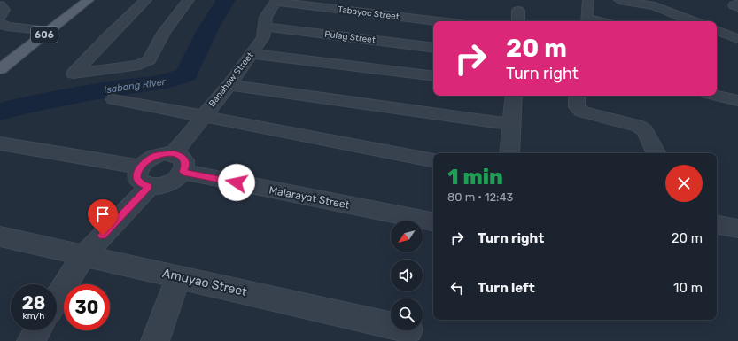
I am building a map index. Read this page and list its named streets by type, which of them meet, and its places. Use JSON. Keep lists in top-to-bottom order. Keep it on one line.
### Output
{"streets":{"main road":["606"],"street":["Tabayoc Street","Pulag Street","Banahaw Street","Malarayat Street","Amuyao Street"]},"crossings":[["Tabayoc Street","Banahaw Street"],["Pulag Street","Banahaw Street"]],"water":["Isabang River"],"north":"bottom left","page":{"turn":["20 m","Turn right"],"heading":["1 min","80 m · 12:43"],"list":[{"name":"Turn right","value":"20 m"},{"name":"Turn left","value":"10 m"}],"speed":"28 km/h","limit":"30"}}
